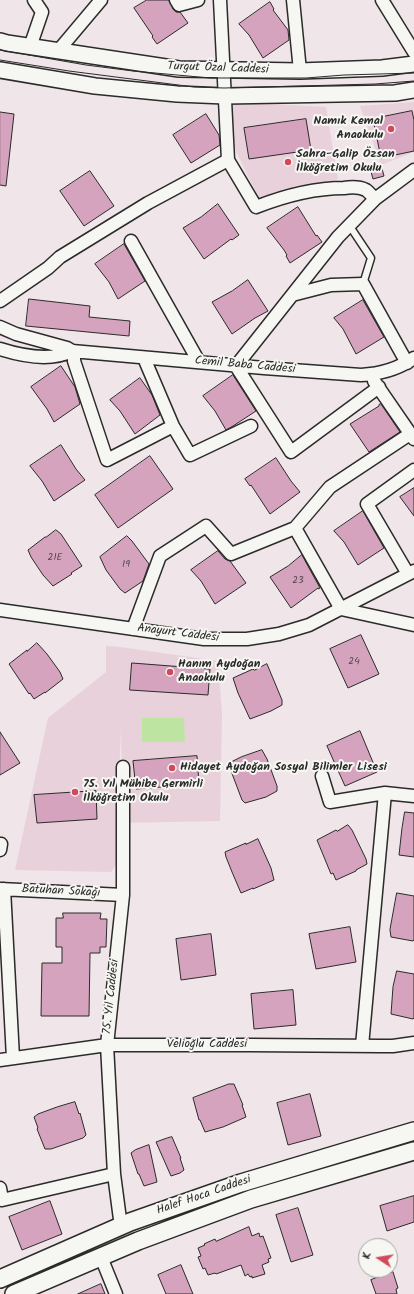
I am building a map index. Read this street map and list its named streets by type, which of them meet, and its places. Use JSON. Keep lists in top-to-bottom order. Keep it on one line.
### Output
{"streets":{"main road":["Halef Hoca Caddesi"],"street":["Turgut Özal Caddesi","Cemil Baba Caddesi","Anayurt Caddesi","Batuhan Sokağı","75. Yıl Caddesi","Velioğlu Caddesi"]},"crossings":[["Batuhan Sokağı","75. Yıl Caddesi"],["75. Yıl Caddesi","Velioğlu Caddesi"],["75. Yıl Caddesi","Halef Hoca Caddesi"]],"places":["Namık Kemal Anaokulu","Sahra-Galip Özsan İlköğretim Okulu","Hanım Aydoğan Anaokulu","Hidayet Aydoğan Sosyal Bilimler Lisesi","75. Yıl Mühibe Germirli İlköğretim Okulu"],"house_numbers":["21E","19","23","24"],"north":"left"}
